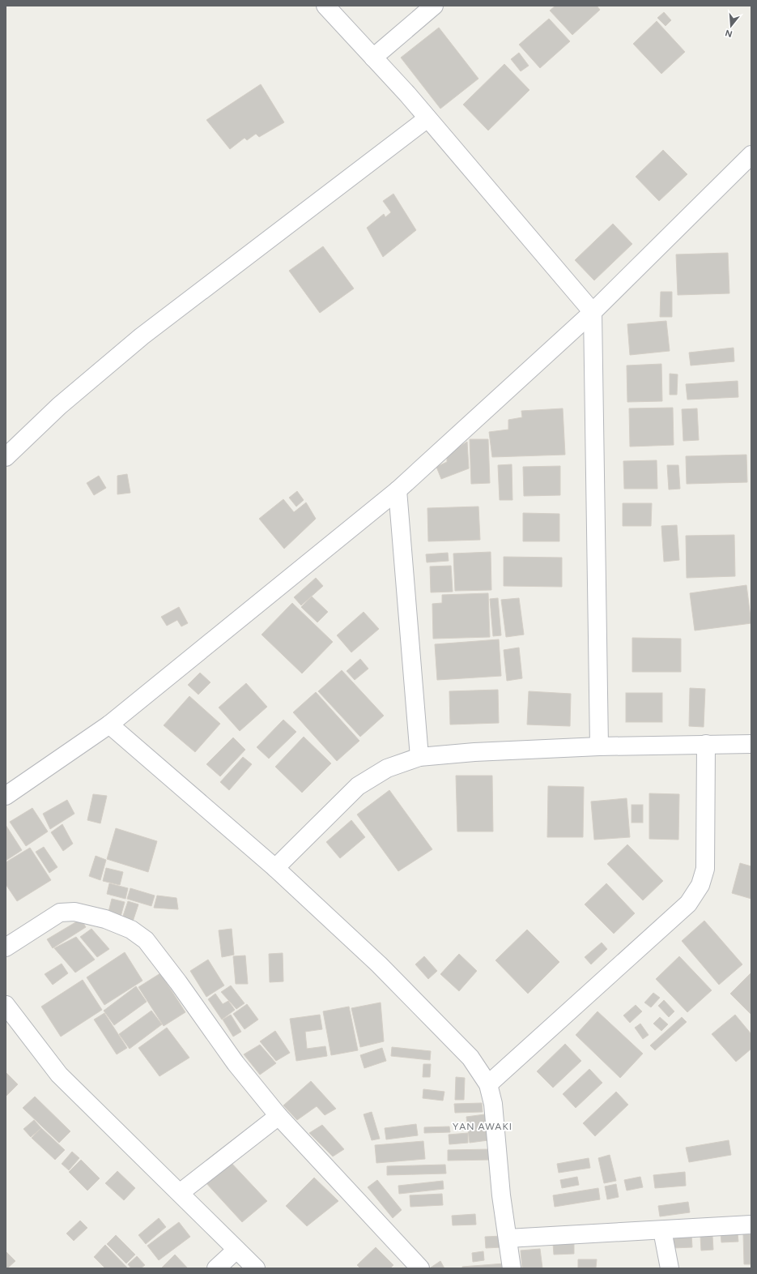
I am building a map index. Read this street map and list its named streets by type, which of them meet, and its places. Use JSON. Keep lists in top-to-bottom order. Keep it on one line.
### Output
{"districts":["YAN AWAKI"],"north":"bottom"}
